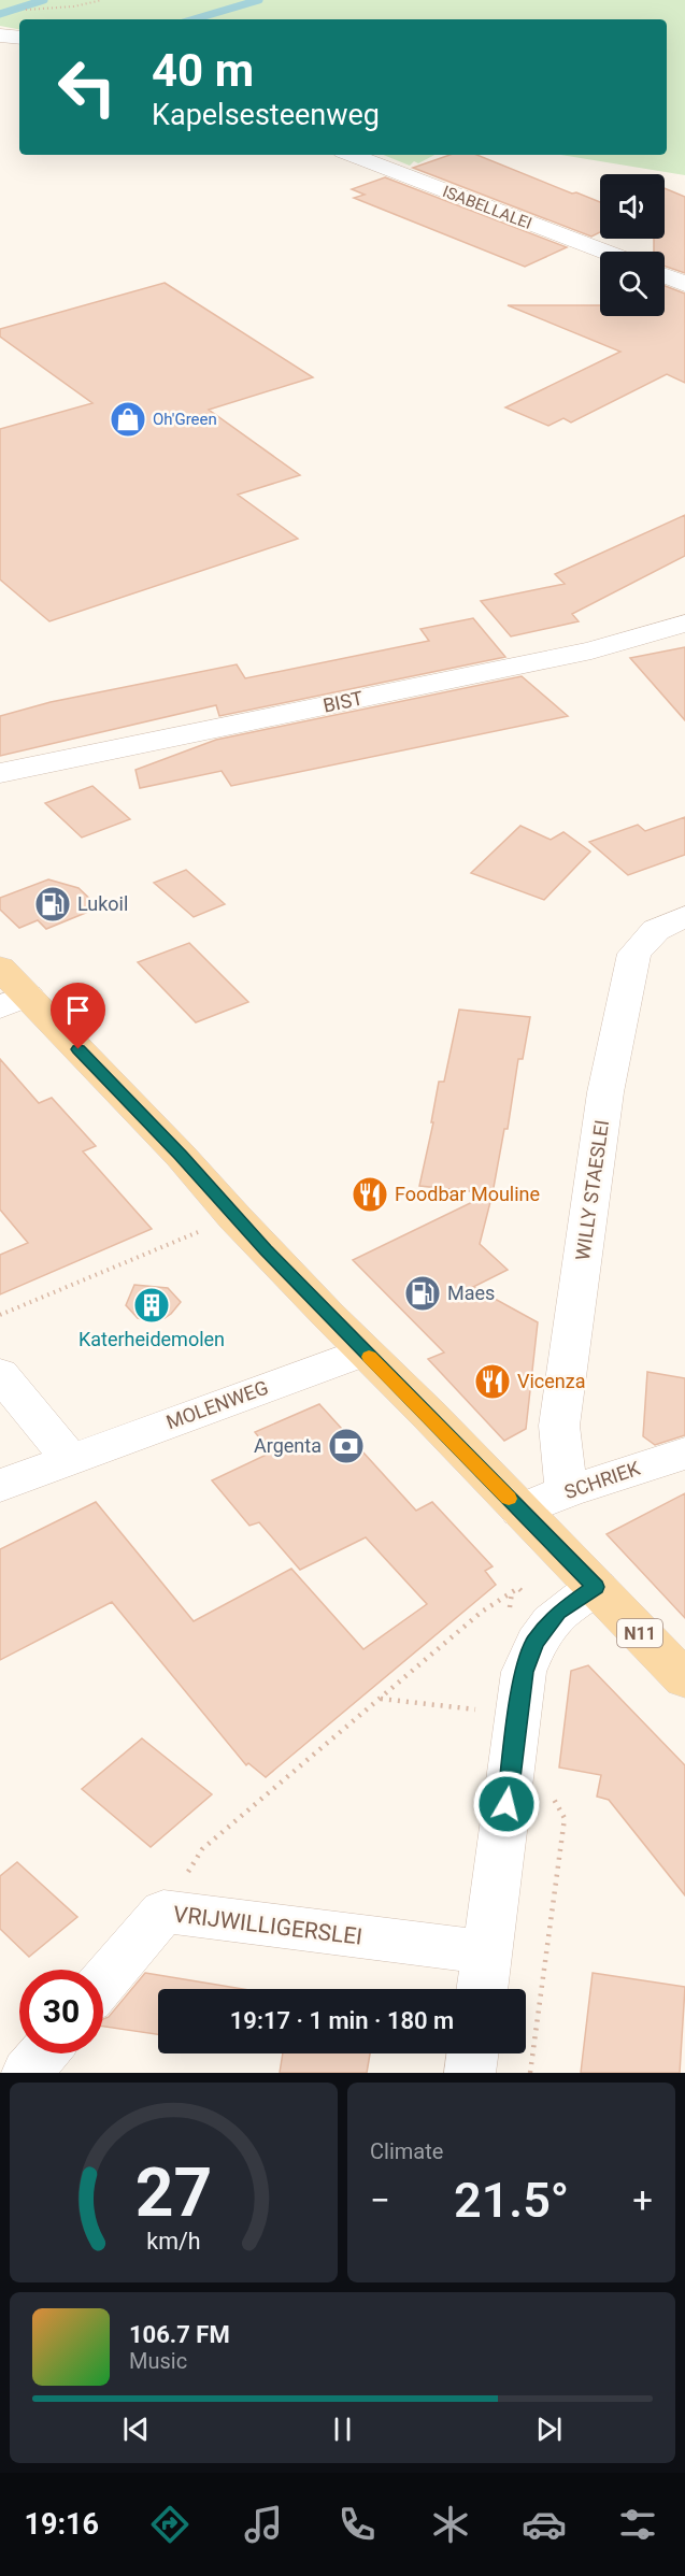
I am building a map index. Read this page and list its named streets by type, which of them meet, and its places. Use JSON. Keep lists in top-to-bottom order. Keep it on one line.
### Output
{"streets":{"main road":["N11"],"street":["ISABELLALEI","BIST","WILLY STAESLEI","MOLENWEG","SCHRIEK","VRIJWILLIGERSLEI"]},"crossings":[["WILLY STAESLEI","SCHRIEK"],["MOLENWEG","N11"],["SCHRIEK","N11"]],"places":{"shop":["Oh'Green"],"fuel station":["Lukoil","Maes"],"restaurant":["Foodbar Mouline","Vicenza"],"building":["Katerheidemolen"],"bank":["Argenta"]},"page":{"turn":["40 m","Kapelsesteenweg"],"limit":"30","trip":"19:17 · 1 min · 180 m","tile":"Climate","heat":["−","21.5°","+"],"song":["106.7 FM","Music"],"tabs":"19:16","gauge":["27","km/h"]}}
